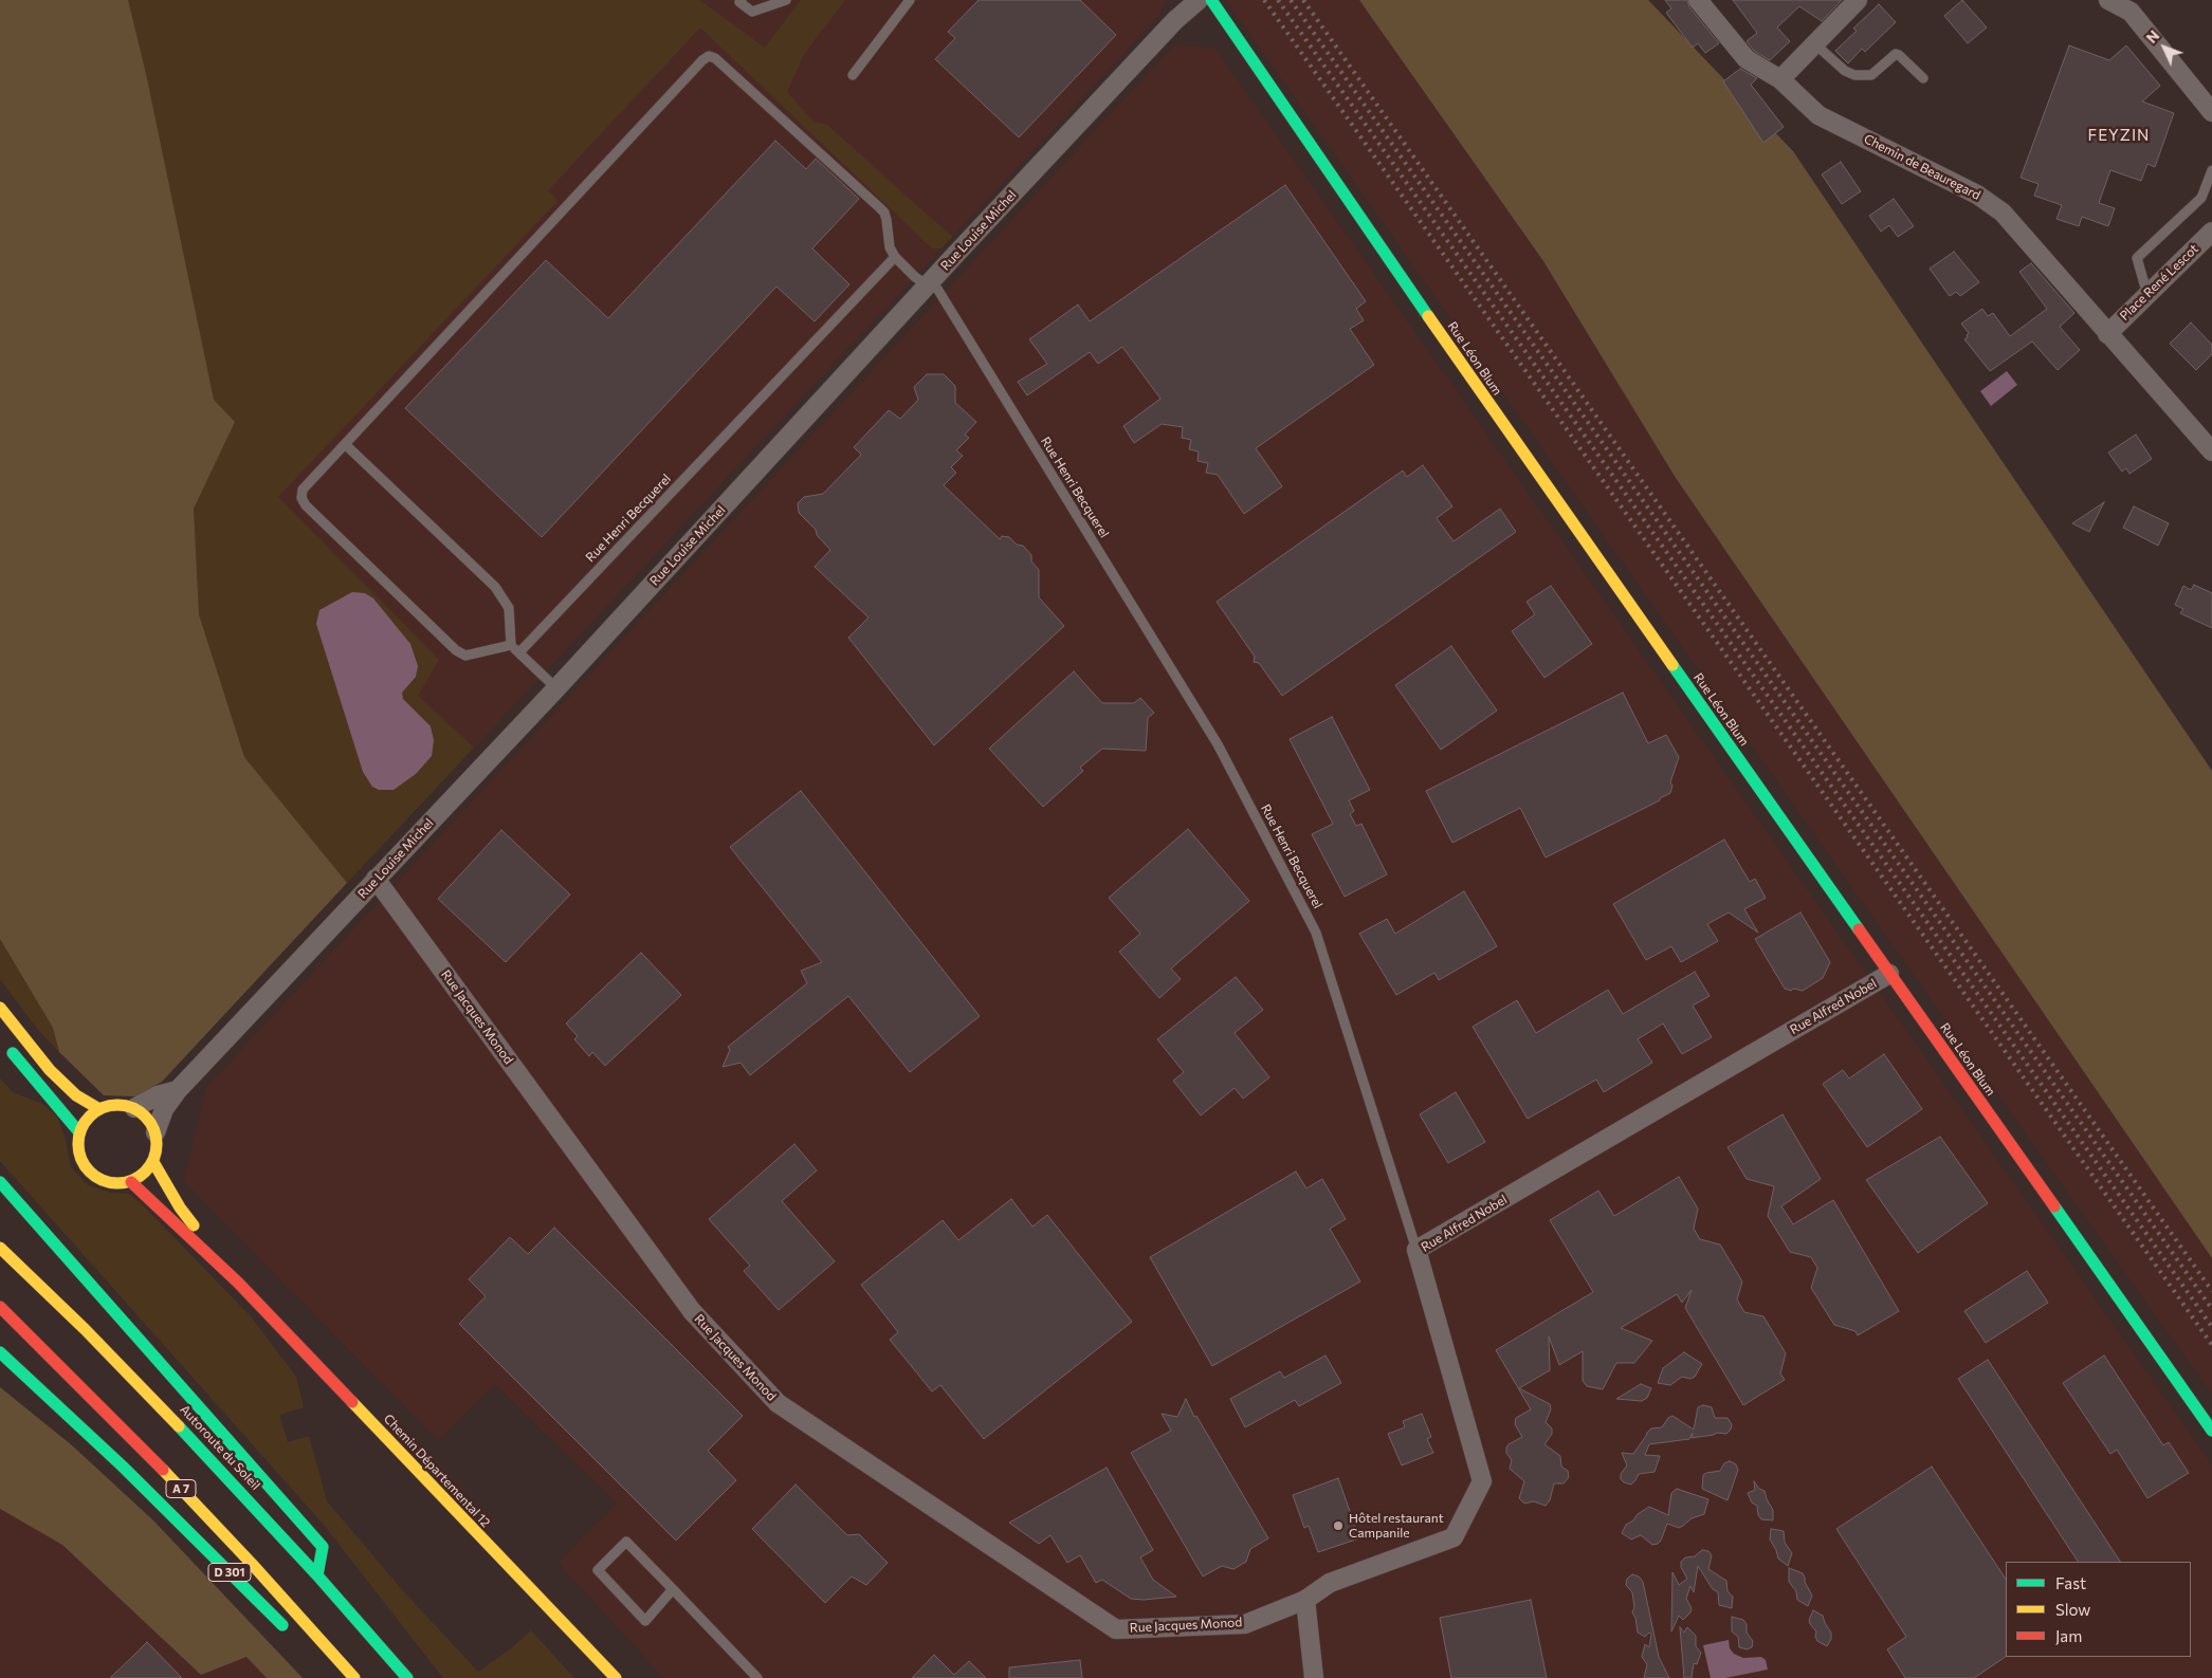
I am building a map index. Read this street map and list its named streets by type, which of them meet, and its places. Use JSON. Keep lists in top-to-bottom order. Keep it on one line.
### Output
{"streets":{"main road":["Rue Léon Blum","Autoroute du Soleil","Chemin Départemental 12","A 7","D 301"],"street":["Chemin de Beauregard","Rue Louise Michel","Place René Lescot","Rue Alfred Nobel","Rue Jacques Monod"],"lane":["Rue Henri Becquerel"]},"crossings":[["Chemin de Beauregard","Place René Lescot"],["Rue Louise Michel","Rue Henri Becquerel"],["Rue Louise Michel","Rue Jacques Monod"],["Rue Léon Blum","Rue Alfred Nobel"],["Rue Henri Becquerel","Rue Alfred Nobel"],["Rue Alfred Nobel","Rue Jacques Monod"]],"districts":["FEYZIN"],"places":["Hôtel restaurant Campanile"],"legend":["Fast","Slow","Jam"],"north":"top left"}
